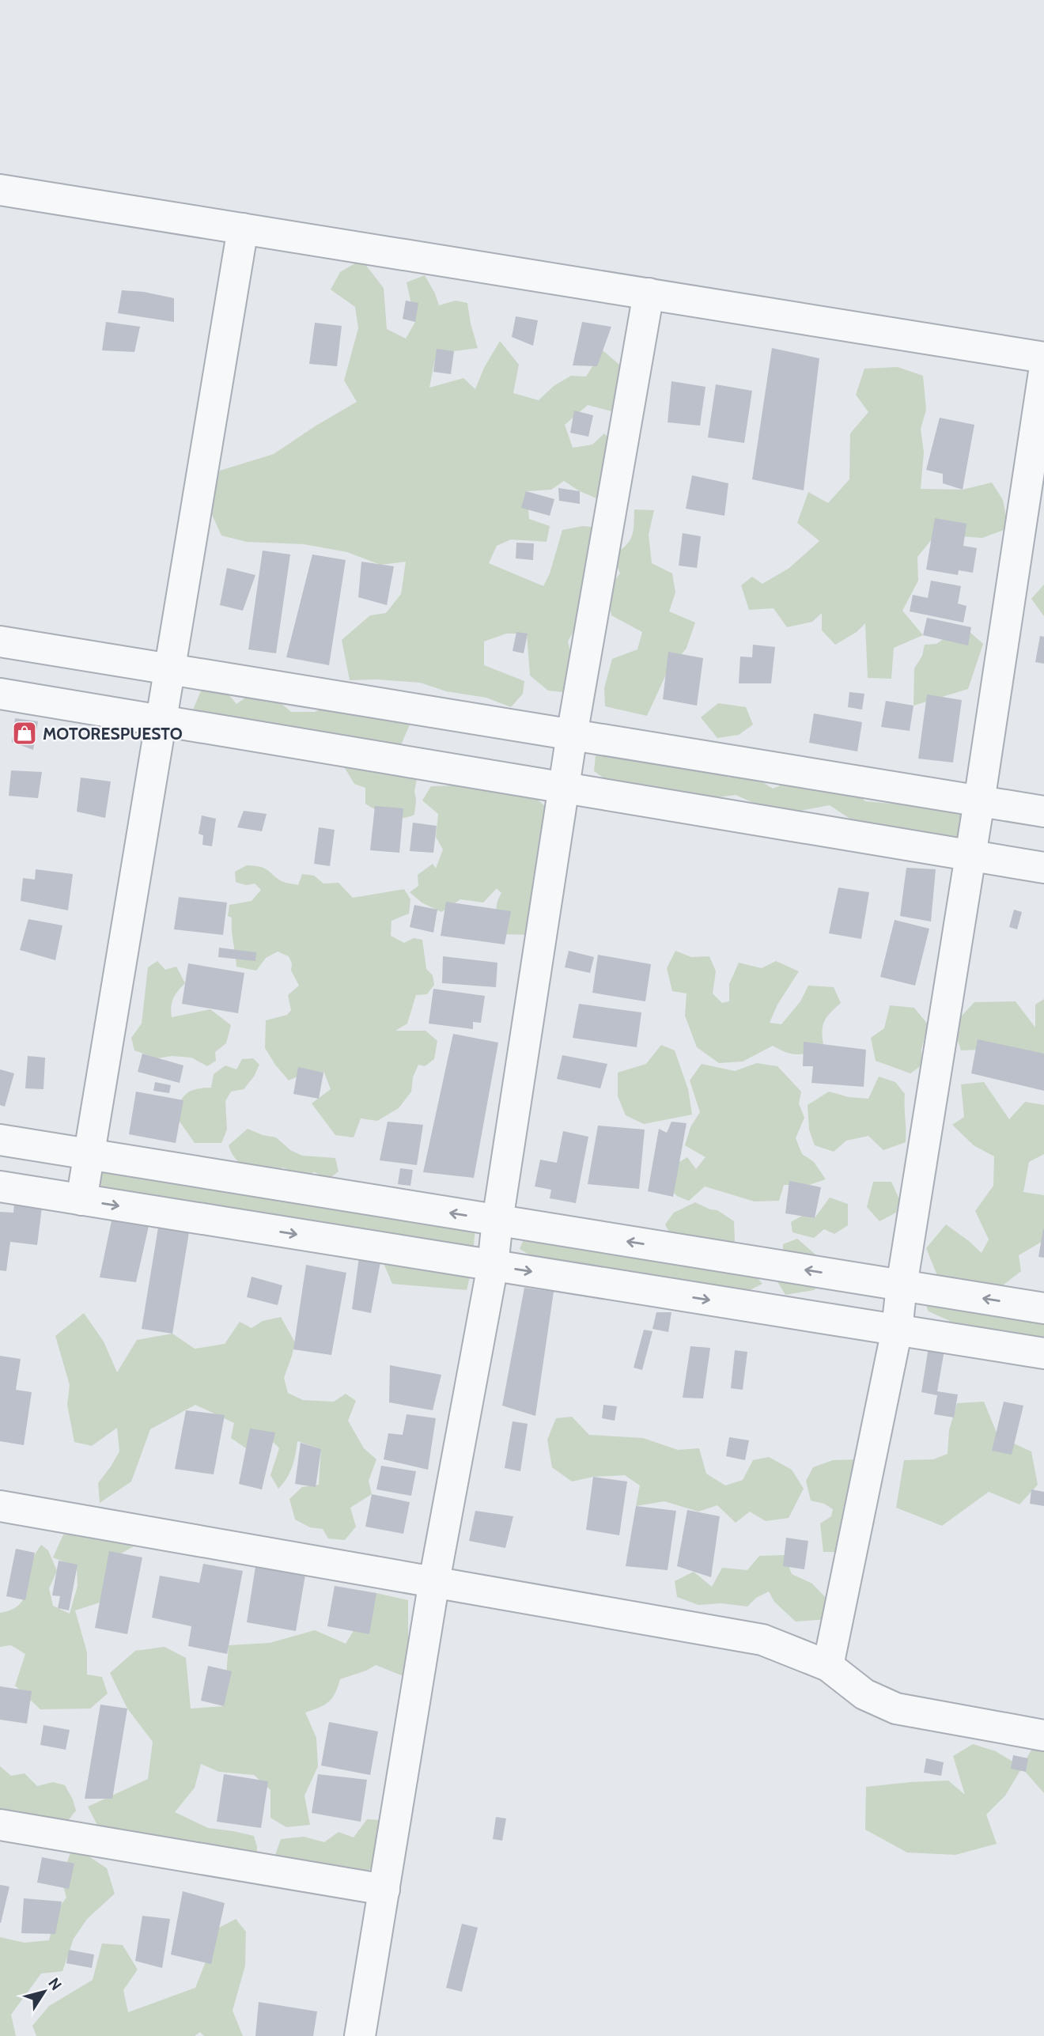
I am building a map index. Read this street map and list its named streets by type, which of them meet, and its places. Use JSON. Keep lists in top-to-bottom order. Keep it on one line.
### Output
{"places":{"shop":["MOTORESPUESTO"]},"north":"top right"}
